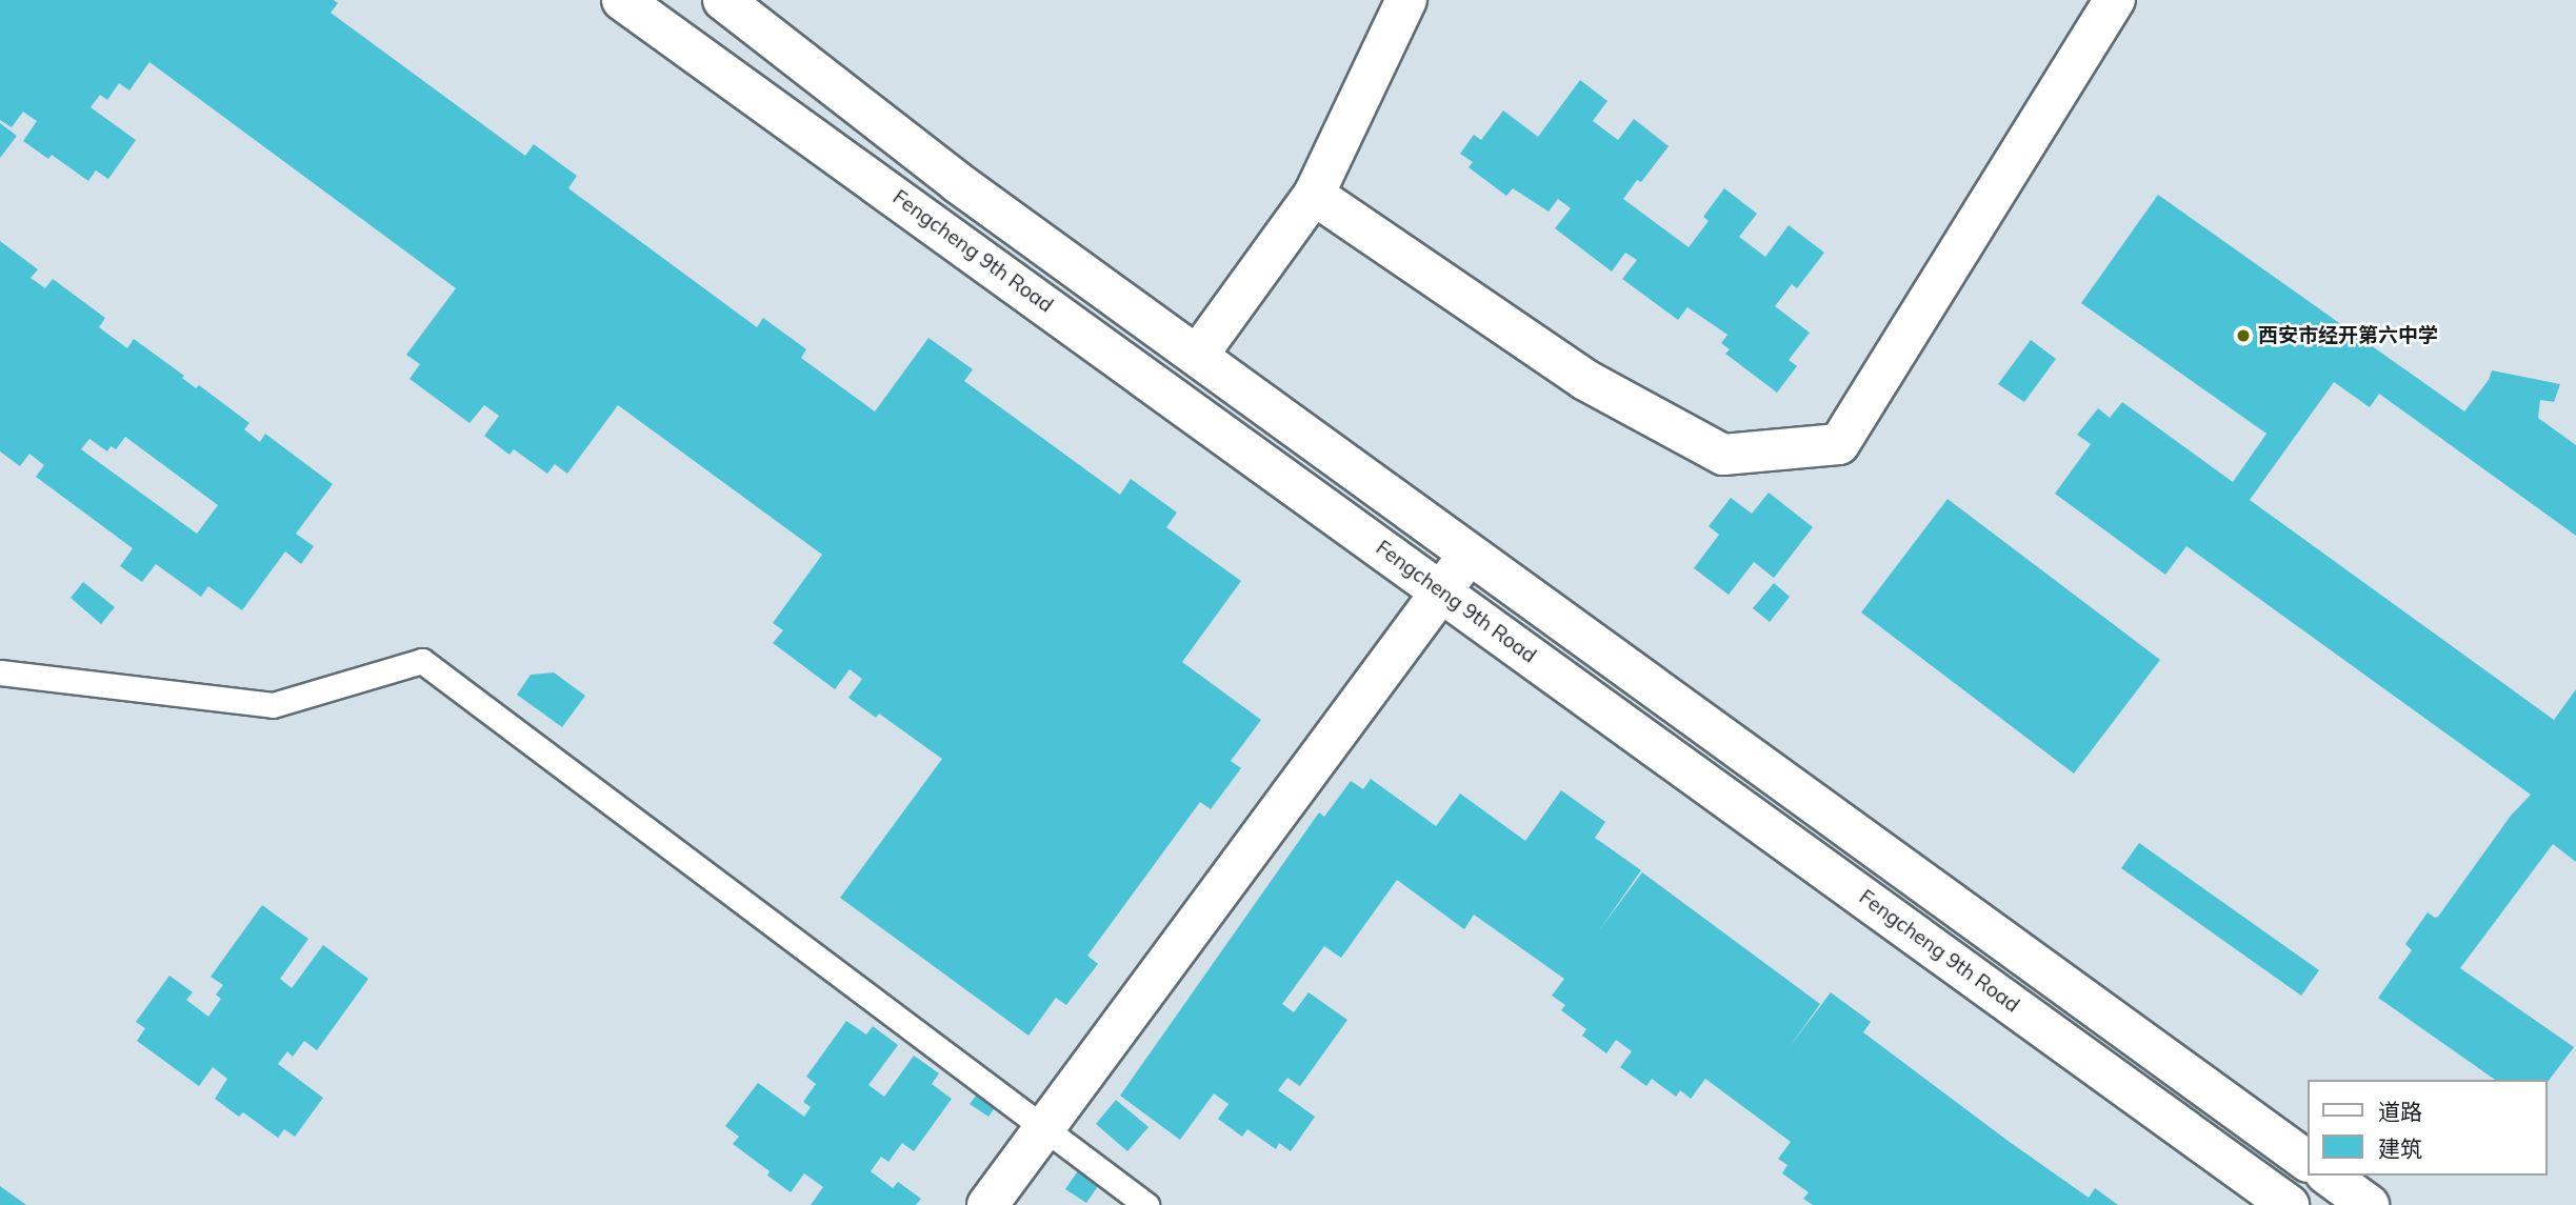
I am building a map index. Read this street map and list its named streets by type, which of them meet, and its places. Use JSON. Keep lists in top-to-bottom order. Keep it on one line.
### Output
{"streets":{"street":["Fengcheng 9th Road"]},"places":["西安市经开第六中学"],"legend":["道路","建筑"]}
